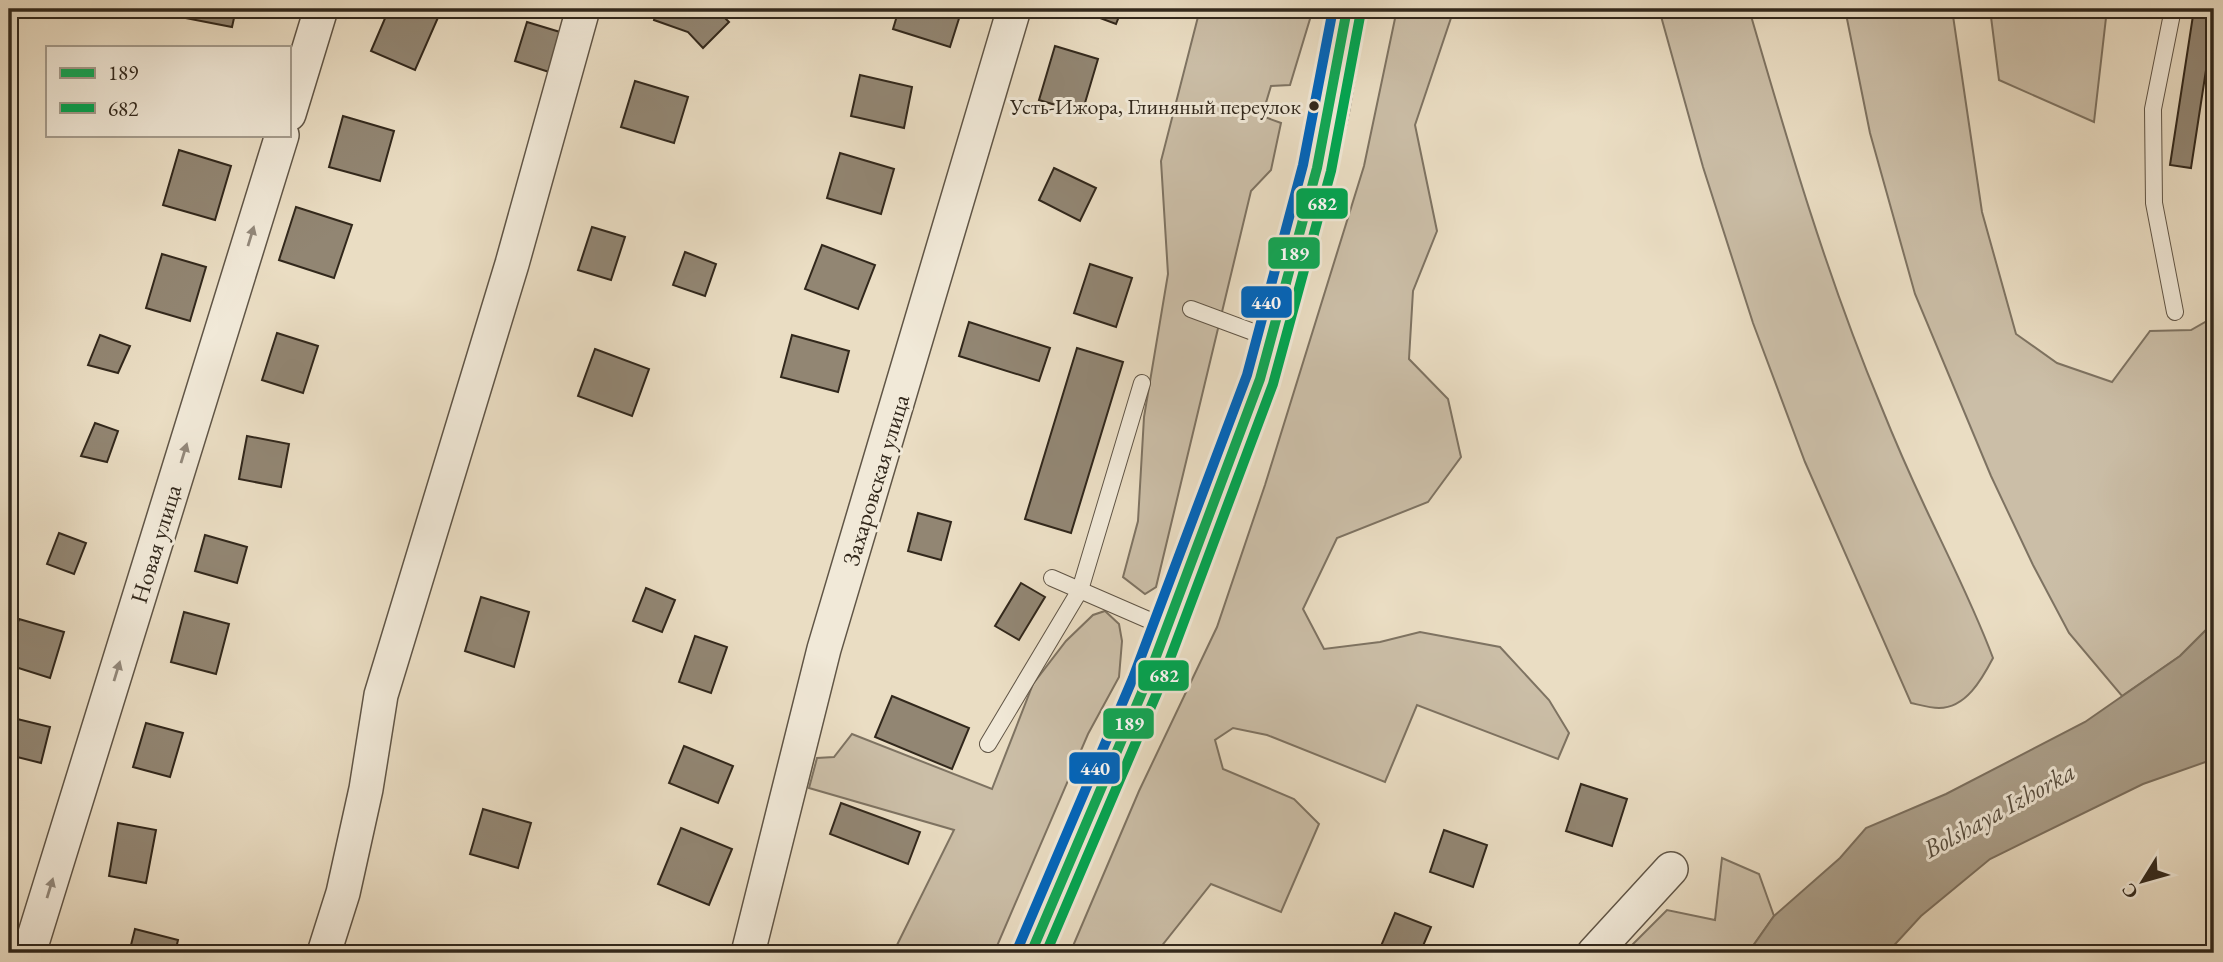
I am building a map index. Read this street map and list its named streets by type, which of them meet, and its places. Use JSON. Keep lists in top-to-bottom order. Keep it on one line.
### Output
{"streets":{"street":["Захаровская улица","Новая улица"]},"water":["Bolshaya Izhorka"],"places":["Усть-Ижора, Глиняный переулок"],"lines":["transit line 189","transit line 440","transit line 682"],"legend":["189","682"],"north":"bottom left"}
